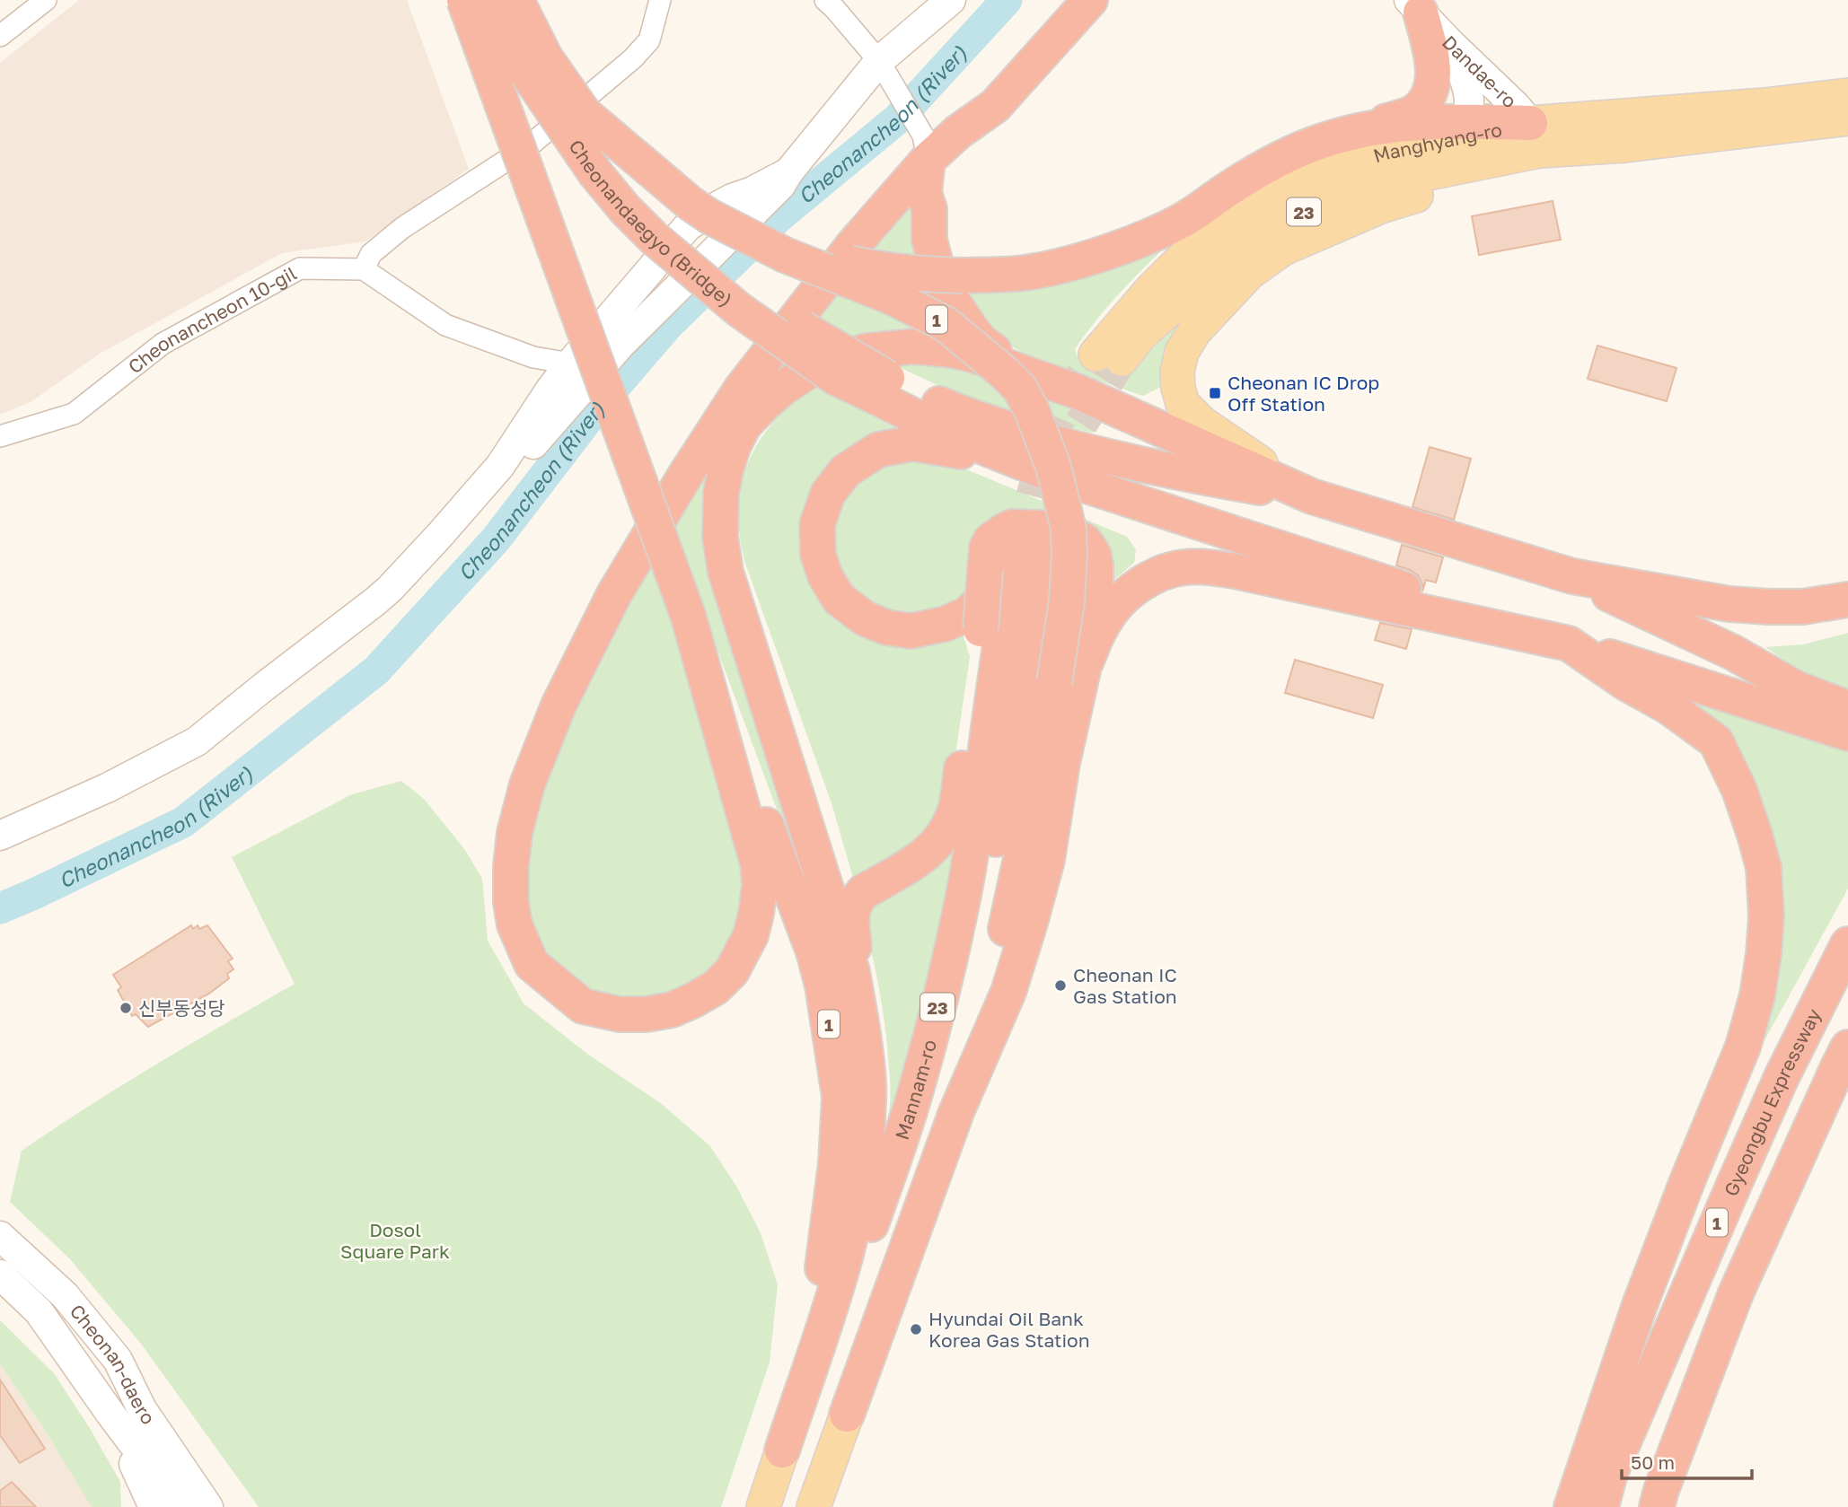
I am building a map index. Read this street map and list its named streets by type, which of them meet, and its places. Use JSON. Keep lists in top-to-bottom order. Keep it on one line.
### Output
{"streets":{"highway":["23","Cheonandaegyo (Bridge)","1","Mannam-ro","Gyeongbu Expressway"],"main road":["Manghyang-ro"],"street":["Dandae-ro","Cheonancheon 10-gil","Cheonan-daero"]},"crossings":[["Dandae-ro","Manghyang-ro"],["Cheonandaegyo (Bridge)","1"],["1","Mannam-ro"]],"water":["Cheonancheon (River)"],"parks":["Dosol Square Park"],"places":{"transit":["Cheonan IC Drop Off Station"],"other":["Cheonan IC Gas Station","신부동성당","Hyundai Oil Bank Korea Gas Station"]},"scale_bar":"50 m"}
